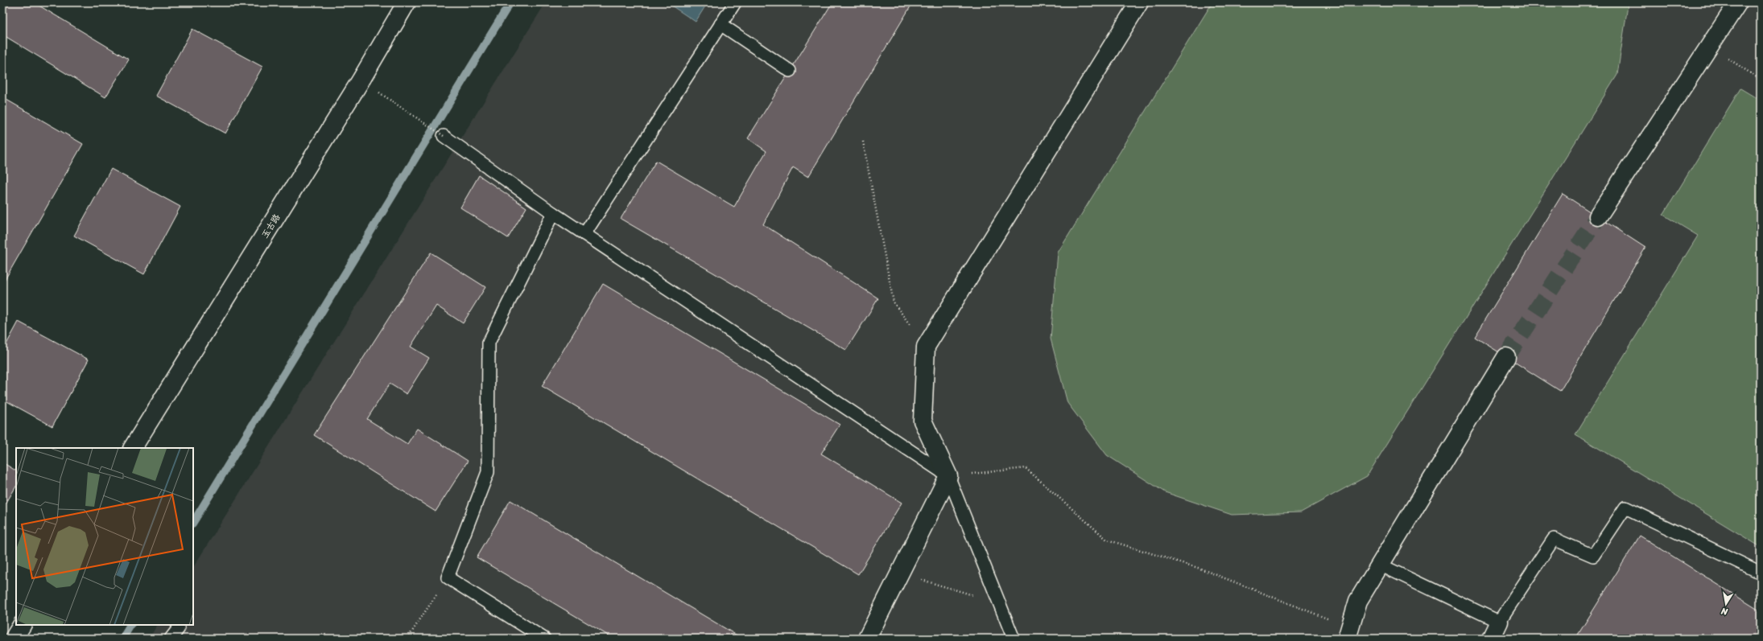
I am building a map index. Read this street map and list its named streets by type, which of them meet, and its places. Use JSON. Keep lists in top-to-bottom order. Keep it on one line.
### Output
{"streets":{"street":["玉古路"]},"north":"bottom"}
